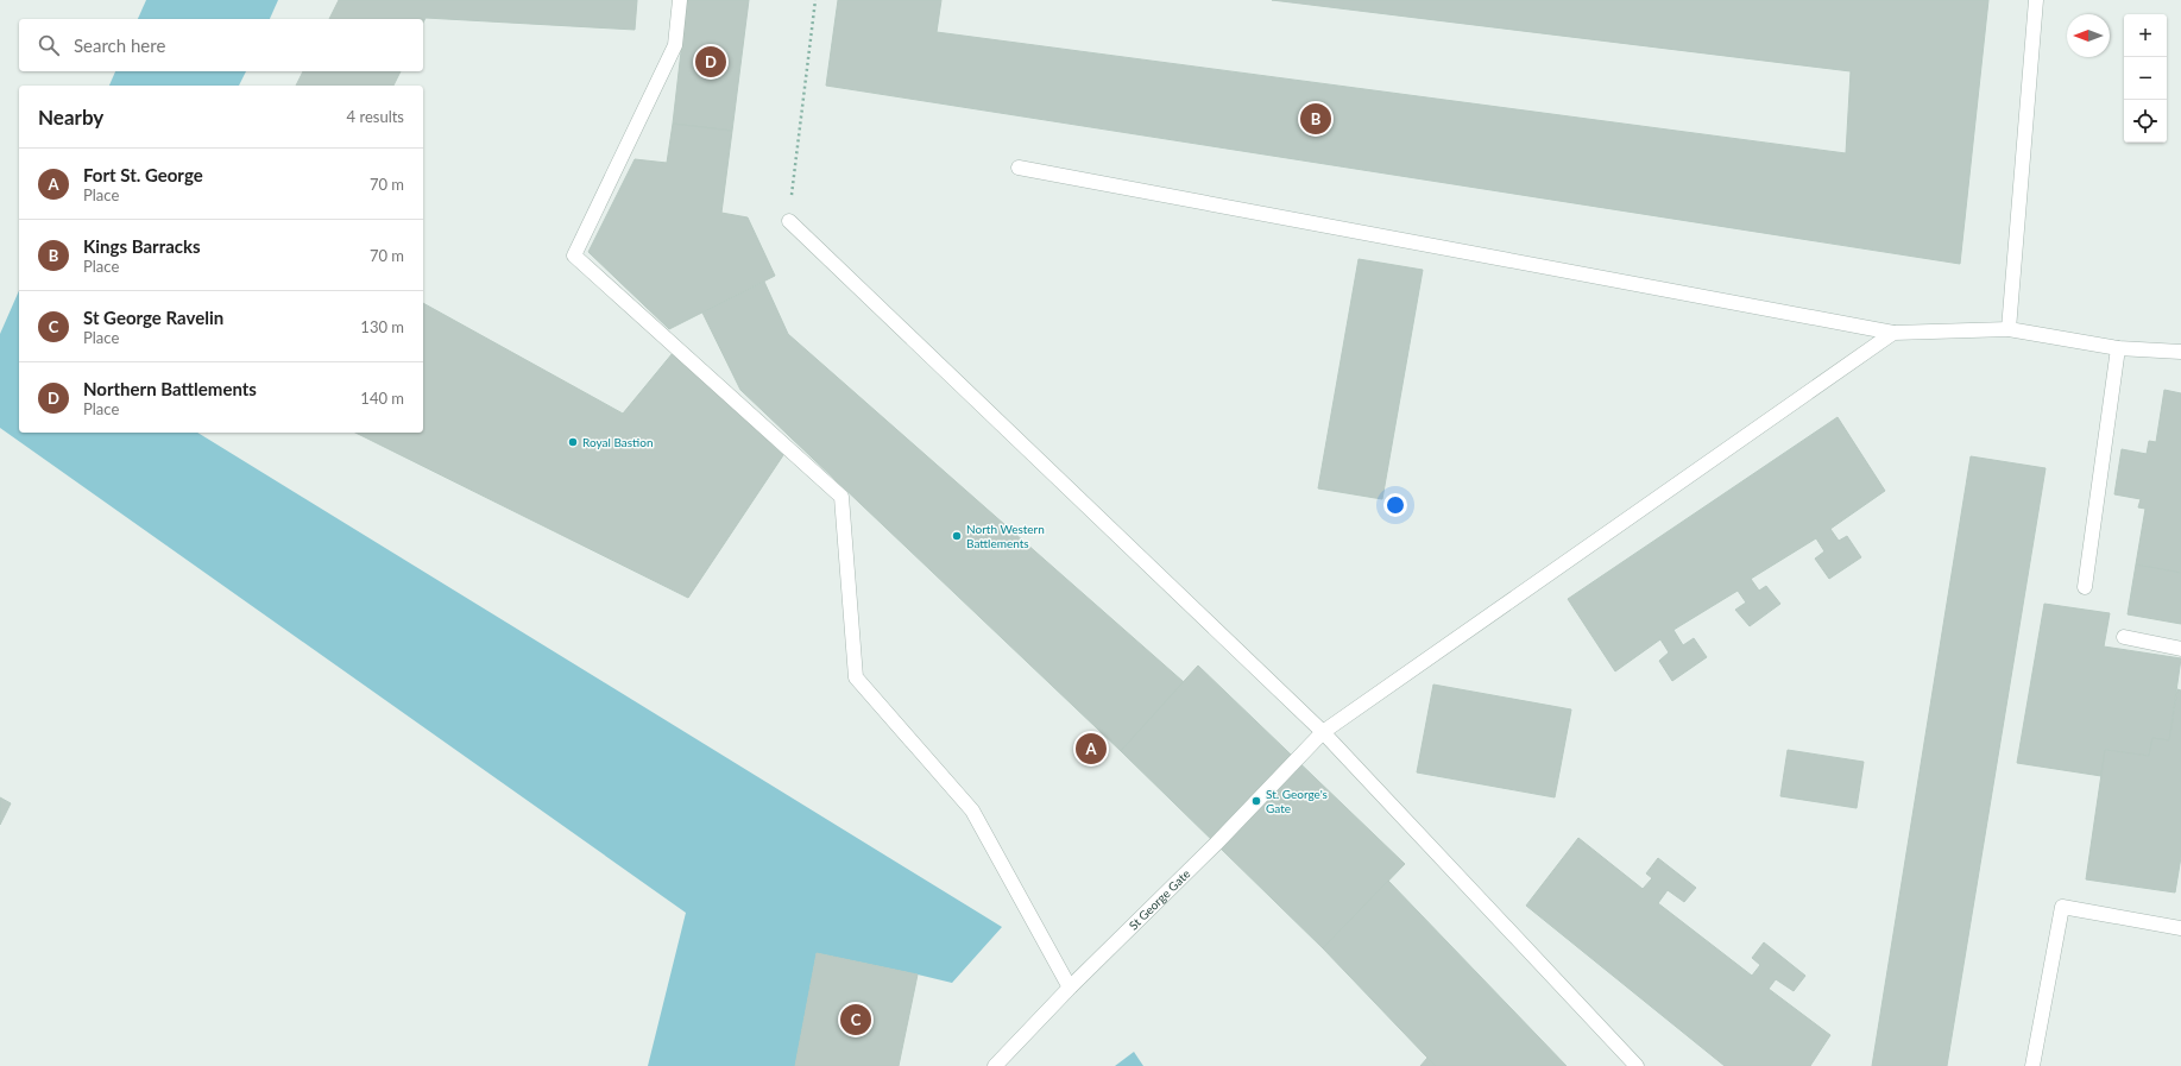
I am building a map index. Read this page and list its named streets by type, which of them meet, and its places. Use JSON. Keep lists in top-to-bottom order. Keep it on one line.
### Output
{"streets":{"lane":["St George Gate"]},"places":["Royal Bastion","North Western Battlements","St. George's Gate"],"north":"left","page":{"map_buttons":["+","−"],"search":"Search here","pins":["D","B","A","C"],"heading":["Nearby","4 results"],"list":[{"mark":"A","name":"Fort St. George","note":"Place","value":"70 m"},{"mark":"B","name":"Kings Barracks","note":"Place","value":"70 m"},{"mark":"C","name":"St George Ravelin","note":"Place","value":"130 m"},{"mark":"D","name":"Northern Battlements","note":"Place","value":"140 m"}]}}
